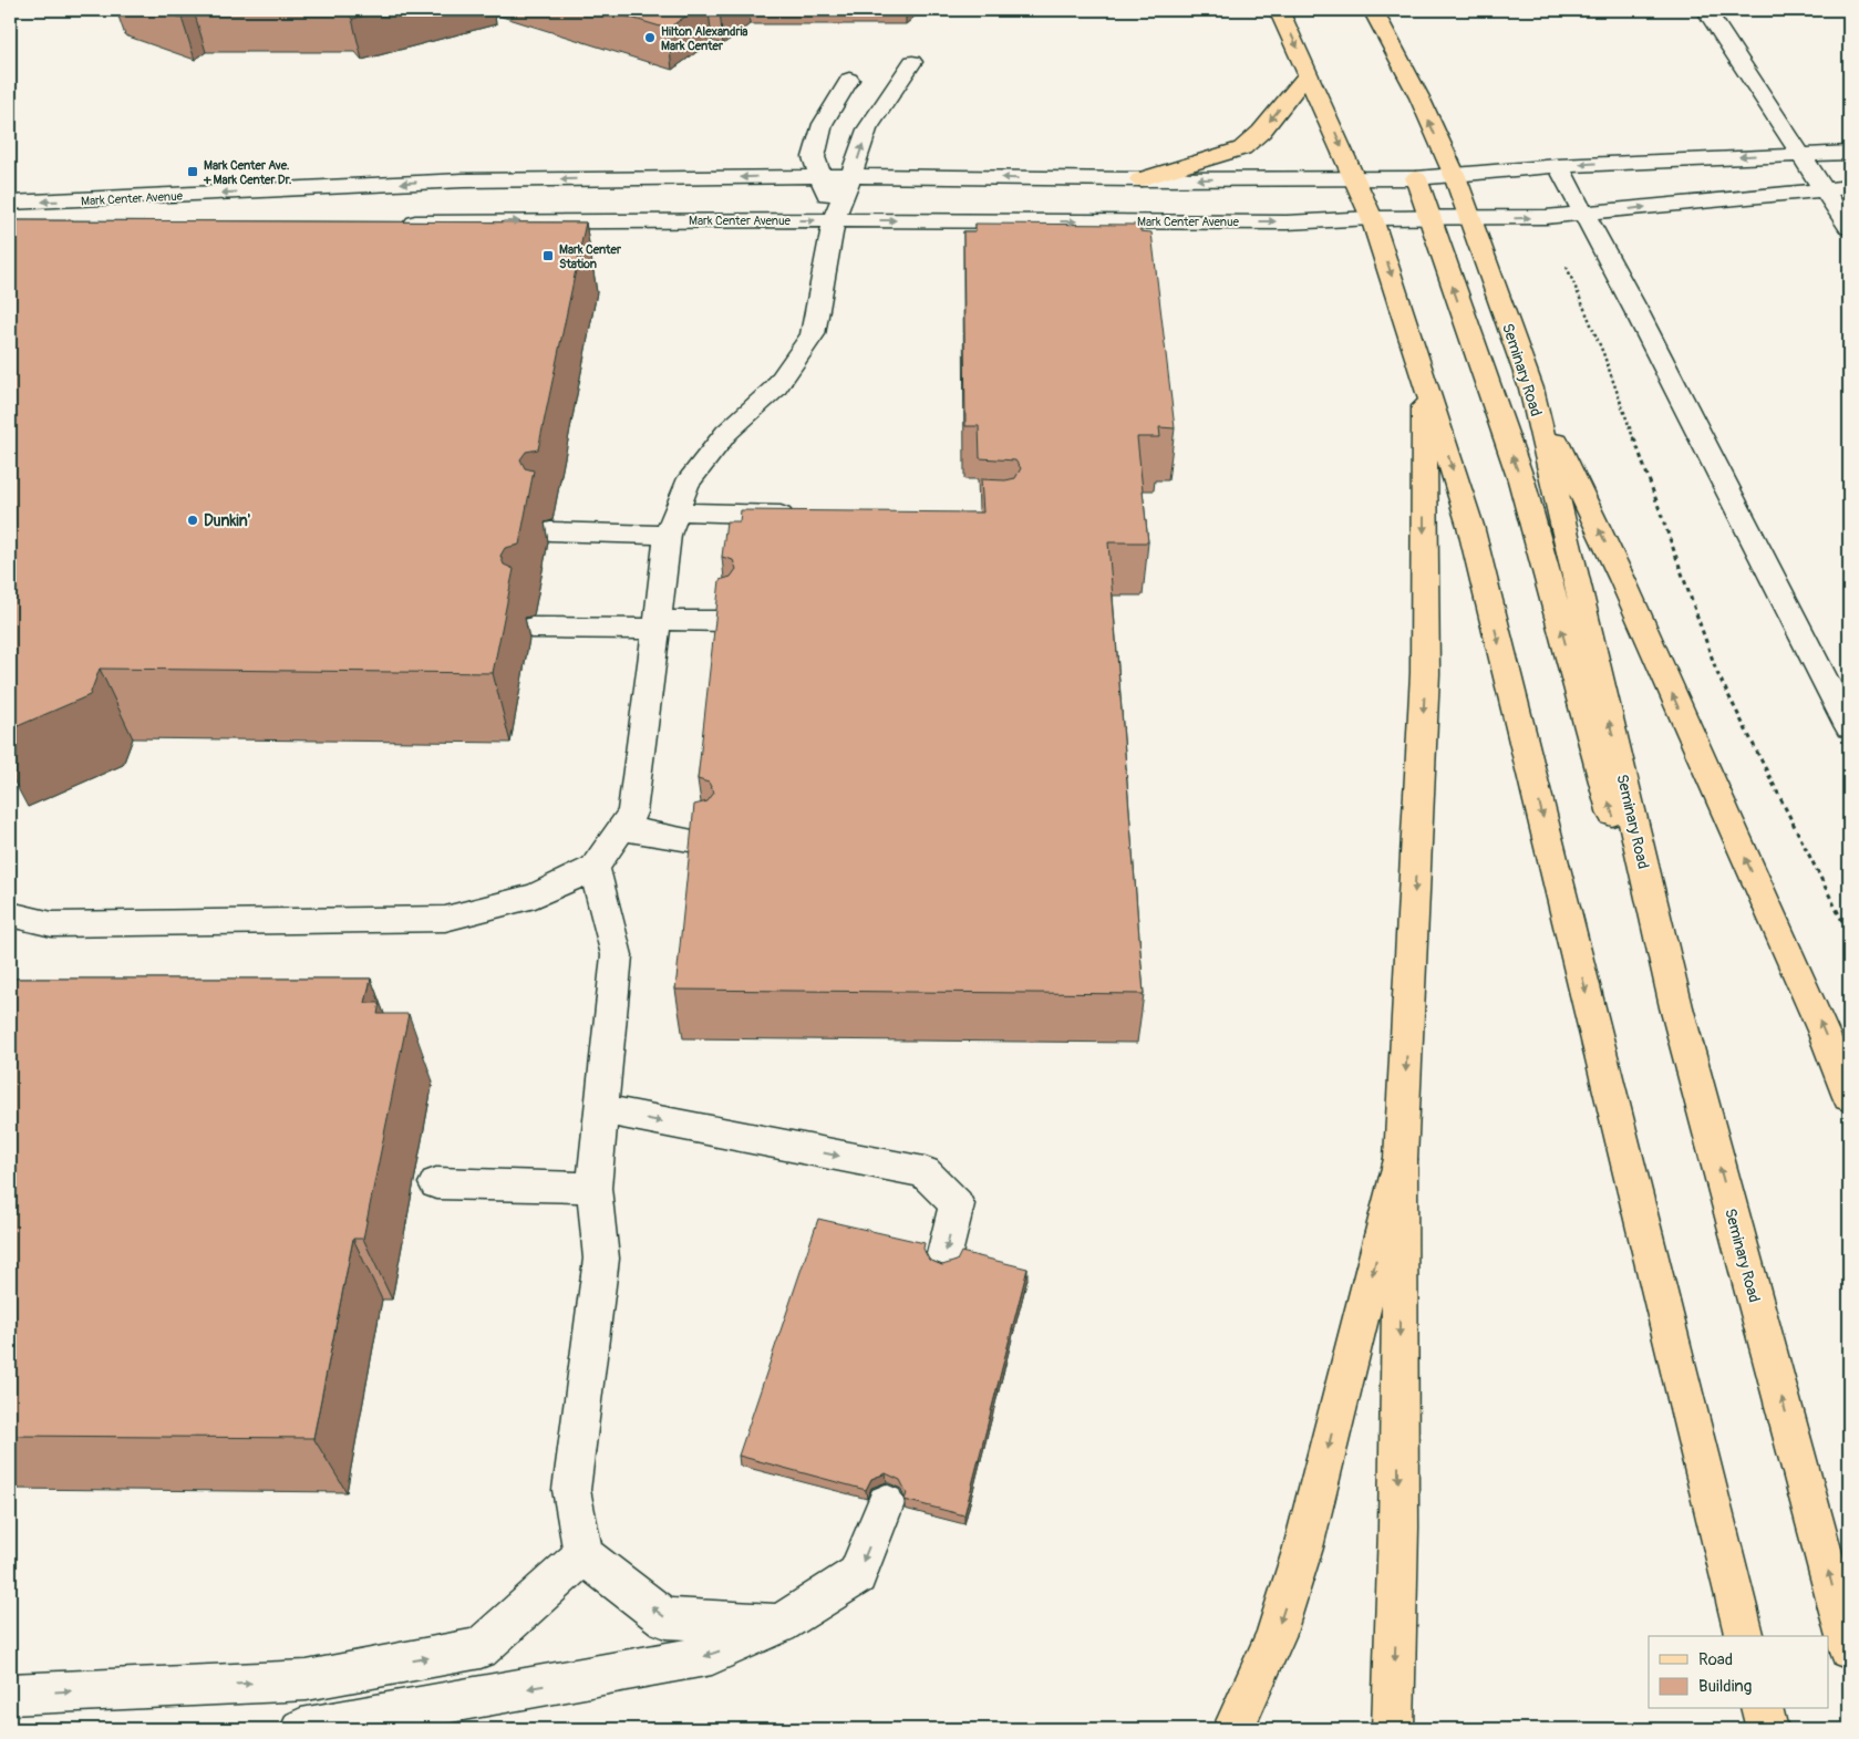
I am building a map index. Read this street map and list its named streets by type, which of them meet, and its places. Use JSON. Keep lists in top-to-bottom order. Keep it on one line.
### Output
{"streets":{"main road":["Seminary Road"],"street":["Mark Center Avenue"]},"crossings":[["Mark Center Avenue","Seminary Road"]],"places":{"other":["Hilton Alexandria Mark Center","Dunkin'"],"transit":["Mark Center Ave. + Mark Center Dr.","Mark Center Station"]},"legend":["Road","Building"]}
